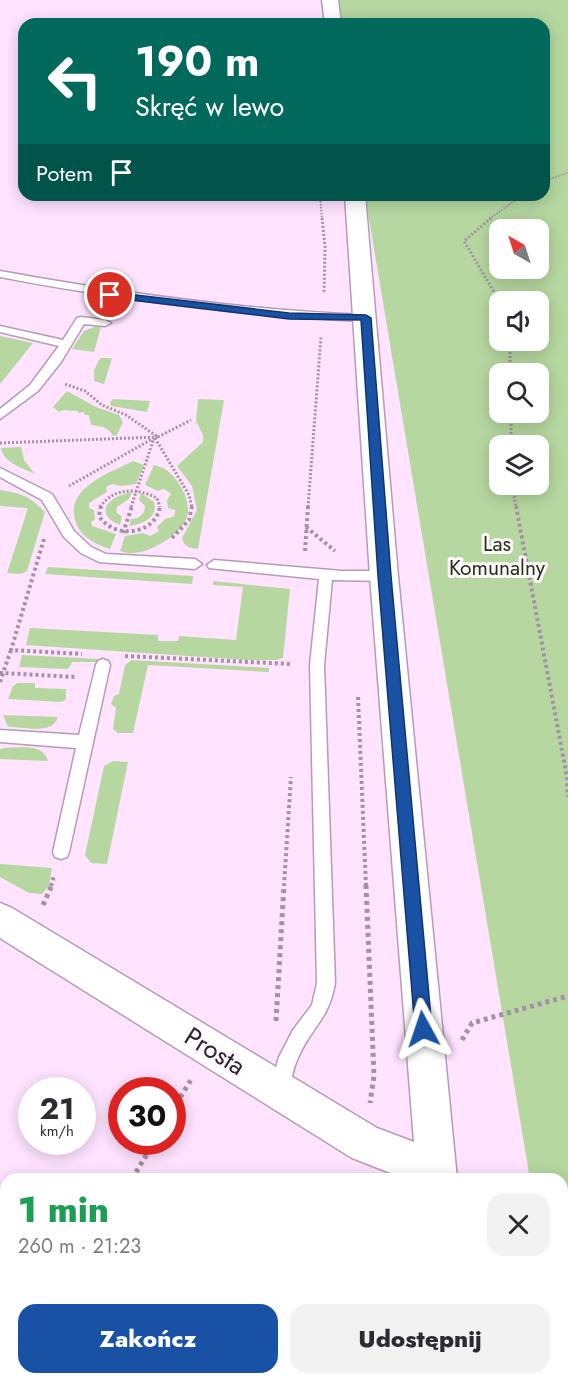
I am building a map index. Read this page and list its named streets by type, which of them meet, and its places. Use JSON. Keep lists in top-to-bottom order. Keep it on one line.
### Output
{"streets":{"street":["Prosta"]},"parks":["Las Komunalny"],"north":"top left","page":{"turn":["190 m","Skręć w lewo"],"then":"Potem","speed":"21 km/h","limit":"30","heading":["1 min","260 m · 21:23"],"buttons":["Zakończ","Udostępnij"]}}
